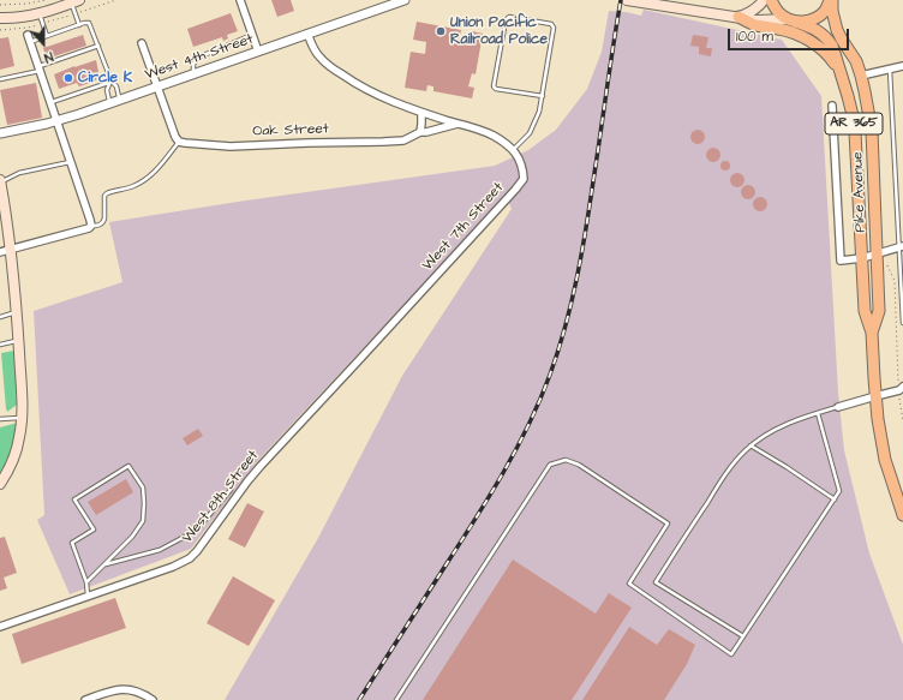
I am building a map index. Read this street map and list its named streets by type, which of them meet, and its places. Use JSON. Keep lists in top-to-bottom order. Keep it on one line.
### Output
{"streets":{"main road":["AR 365","Pike Avenue"],"street":["West 4th Street","Oak Street","West 7th Street","West 8th Street"]},"crossings":[["AR 365","Pike Avenue"],["Oak Street","West 7th Street"],["West 7th Street","West 8th Street"]],"places":["Union Pacific Railroad Police","Circle K"],"scale_bar":"100 m","north":"bottom"}
